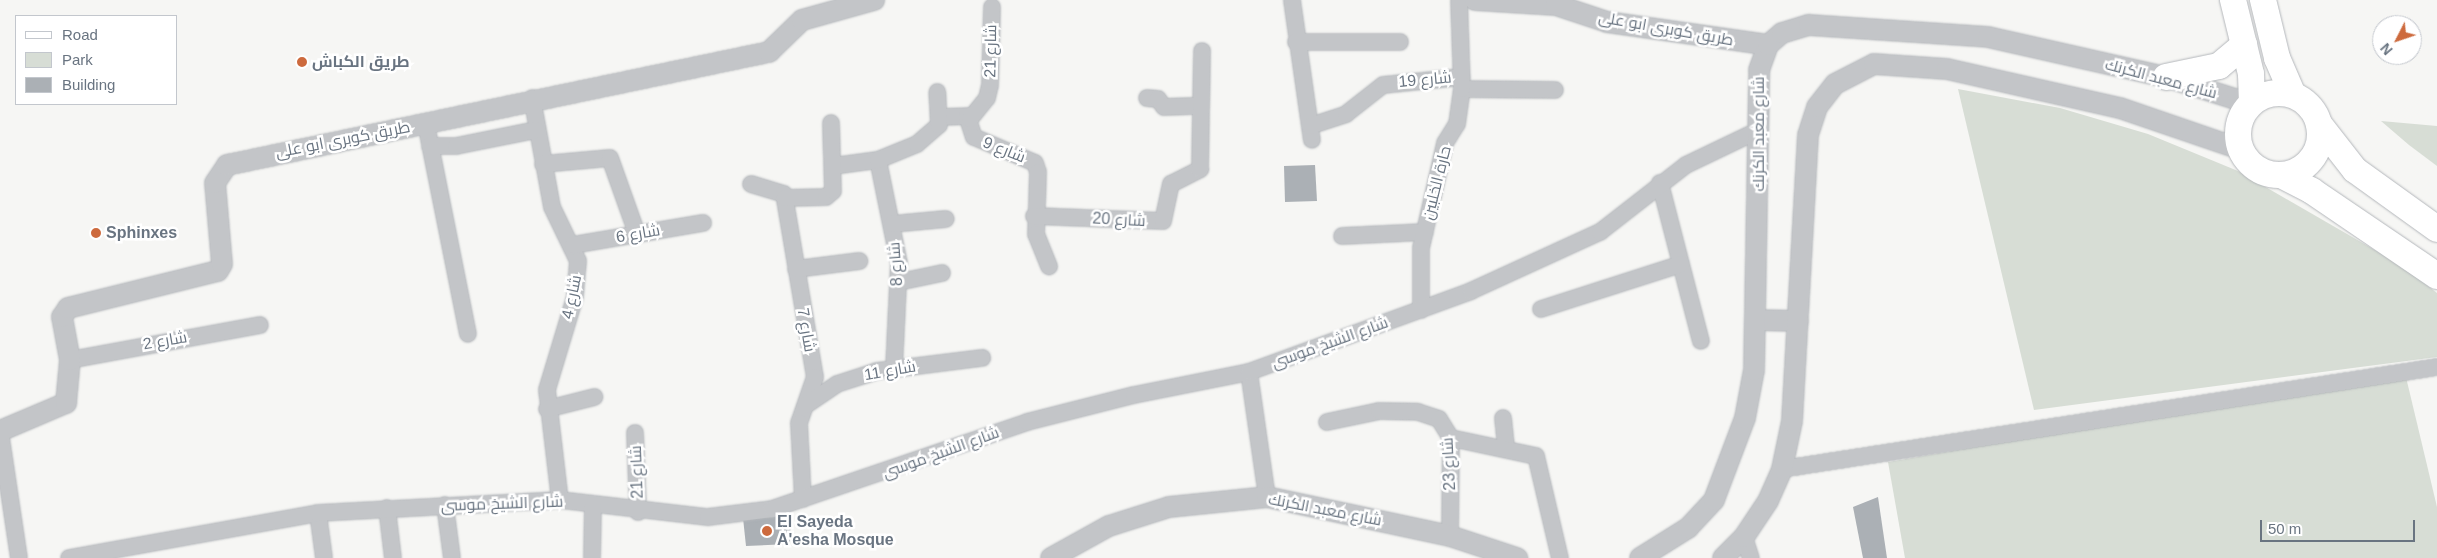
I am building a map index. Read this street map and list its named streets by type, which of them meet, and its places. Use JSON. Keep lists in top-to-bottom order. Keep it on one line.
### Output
{"streets":{"street":["طريق كوبرى ابو على","شارع 21","شارع معبد الكرنك","شارع 19","شارع 9","حارة الخلبين","شارع 20","شارع 6","شارع 8","شارع 4","شارع 7","شارع 2","شارع الشيخ موسى","شارع 11","شارع 23"]},"crossings":[["طريق كوبرى ابو على","شارع معبد الكرنك"],["طريق كوبرى ابو على","شارع 4"],["طريق كوبرى ابو على","شارع 2"],["شارع 21","شارع 9"],["شارع 21","شارع الشيخ موسى"],["شارع معبد الكرنك","شارع الشيخ موسى"],["شارع معبد الكرنك","شارع 23"],["شارع 19","حارة الخلبين"],["شارع 9","شارع 20"],["حارة الخلبين","شارع الشيخ موسى"],["شارع 6","شارع 4"],["شارع 8","شارع 11"],["شارع 4","شارع الشيخ موسى"],["شارع 7","شارع الشيخ موسى"],["شارع 7","شارع 11"]],"places":["طريق الكباش","Sphinxes","El Sayeda A'esha Mosque"],"legend":["Road","Park","Building"],"scale_bar":"50 m","north":"bottom left"}
